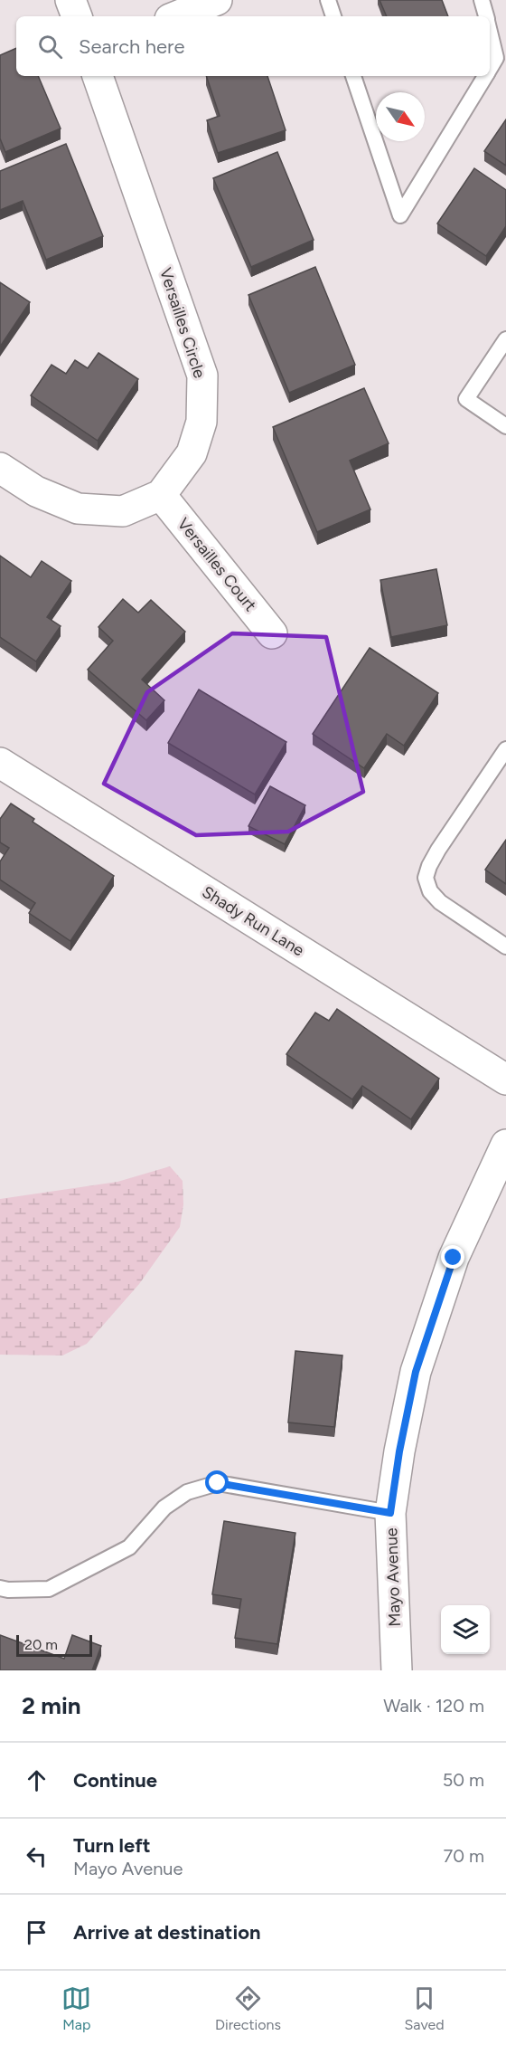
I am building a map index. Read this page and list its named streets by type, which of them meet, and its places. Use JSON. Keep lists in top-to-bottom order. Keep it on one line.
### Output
{"streets":{"street":["Versailles Circle","Versailles Court","Shady Run Lane","Mayo Avenue"]},"crossings":[["Versailles Circle","Versailles Court"]],"scale_bar":"20 m","north":"bottom right","page":{"search":"Search here","scale":"20 m","heading":["2 min","Walk · 120 m"],"list":[["Continue","50 m"],["Turn left","Mayo Avenue","70 m"],"Arrive at destination"],"nav":["Map","Directions","Saved"]}}
